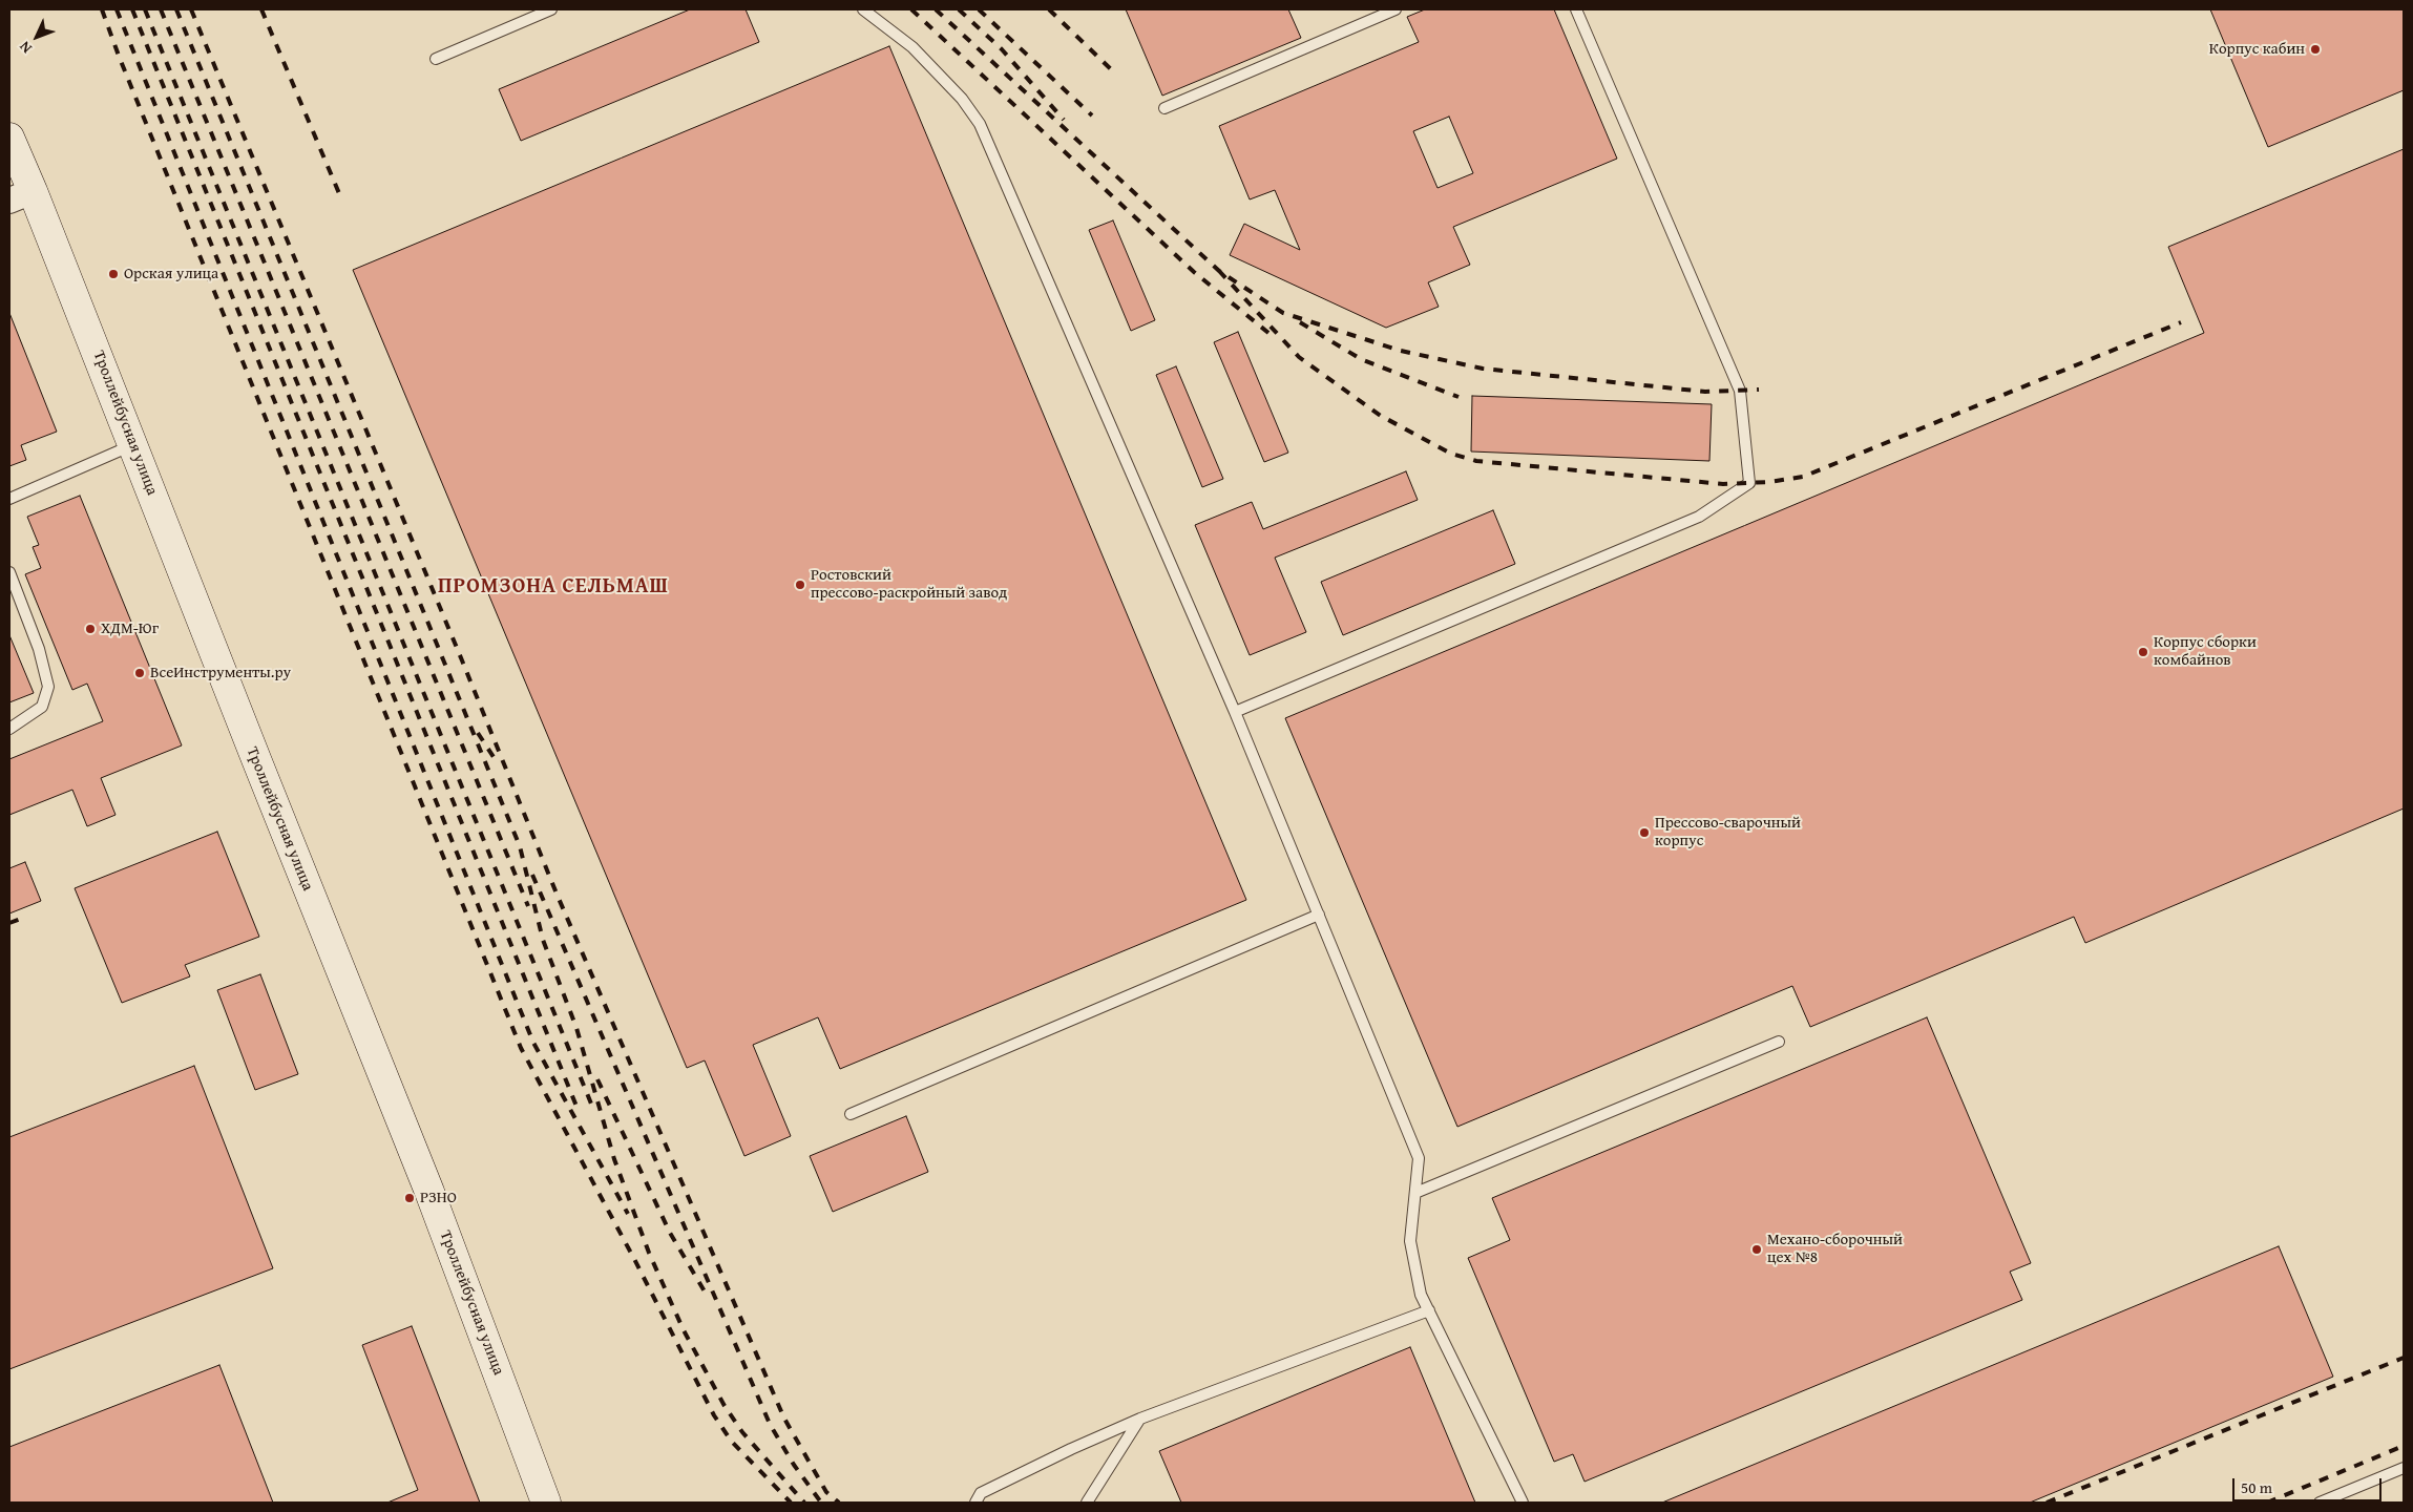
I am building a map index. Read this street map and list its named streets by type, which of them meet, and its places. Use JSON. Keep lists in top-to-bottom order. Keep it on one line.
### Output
{"streets":{"main road":["Троллейбусная улица"]},"districts":["ПРОМЗОНА СЕЛЬМАШ"],"places":["Корпус кабин","Орская улица","Ростовский прессово-раскройный завод","ХДМ-Юг","Корпус сборки комбайнов","ВсеИнструменты.ру","Прессово-сварочный корпус","РЗНО","Механо-сборочный цех №8"],"scale_bar":"50 m","north":"bottom left"}
